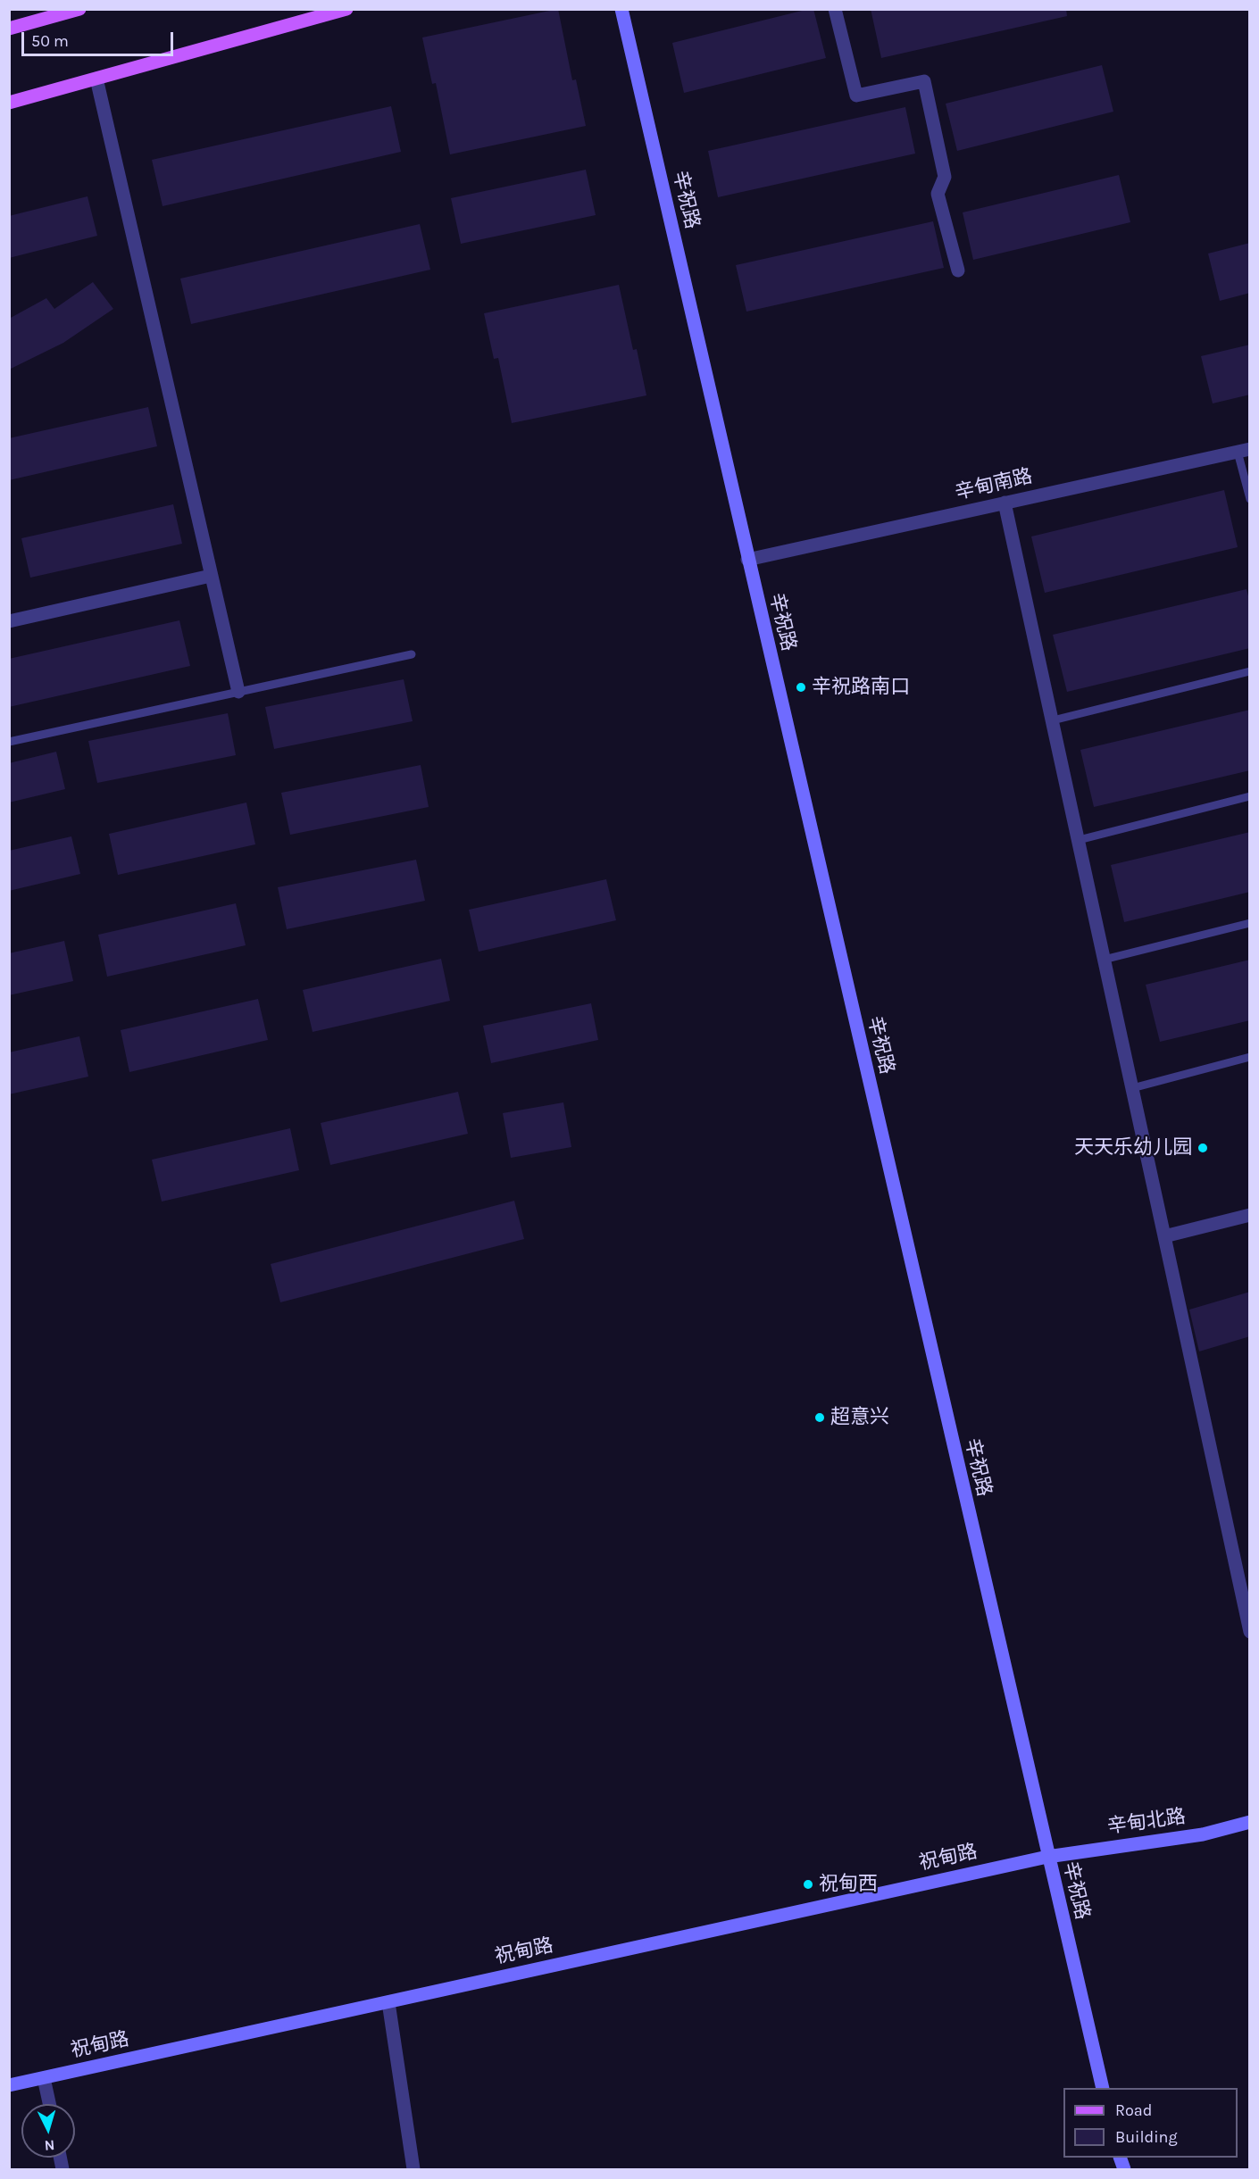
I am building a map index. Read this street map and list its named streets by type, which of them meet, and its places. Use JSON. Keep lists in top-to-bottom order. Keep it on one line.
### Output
{"streets":{"main road":["辛祝路","辛甸北路","祝甸路"],"street":["辛甸南路"]},"crossings":[["辛祝路","辛甸南路"],["辛祝路","辛甸北路"],["辛祝路","祝甸路"],["辛甸北路","祝甸路"]],"places":["辛祝路南口","天天乐幼儿园","超意兴","祝甸西"],"legend":["Road","Building"],"scale_bar":"50 m","north":"bottom"}
